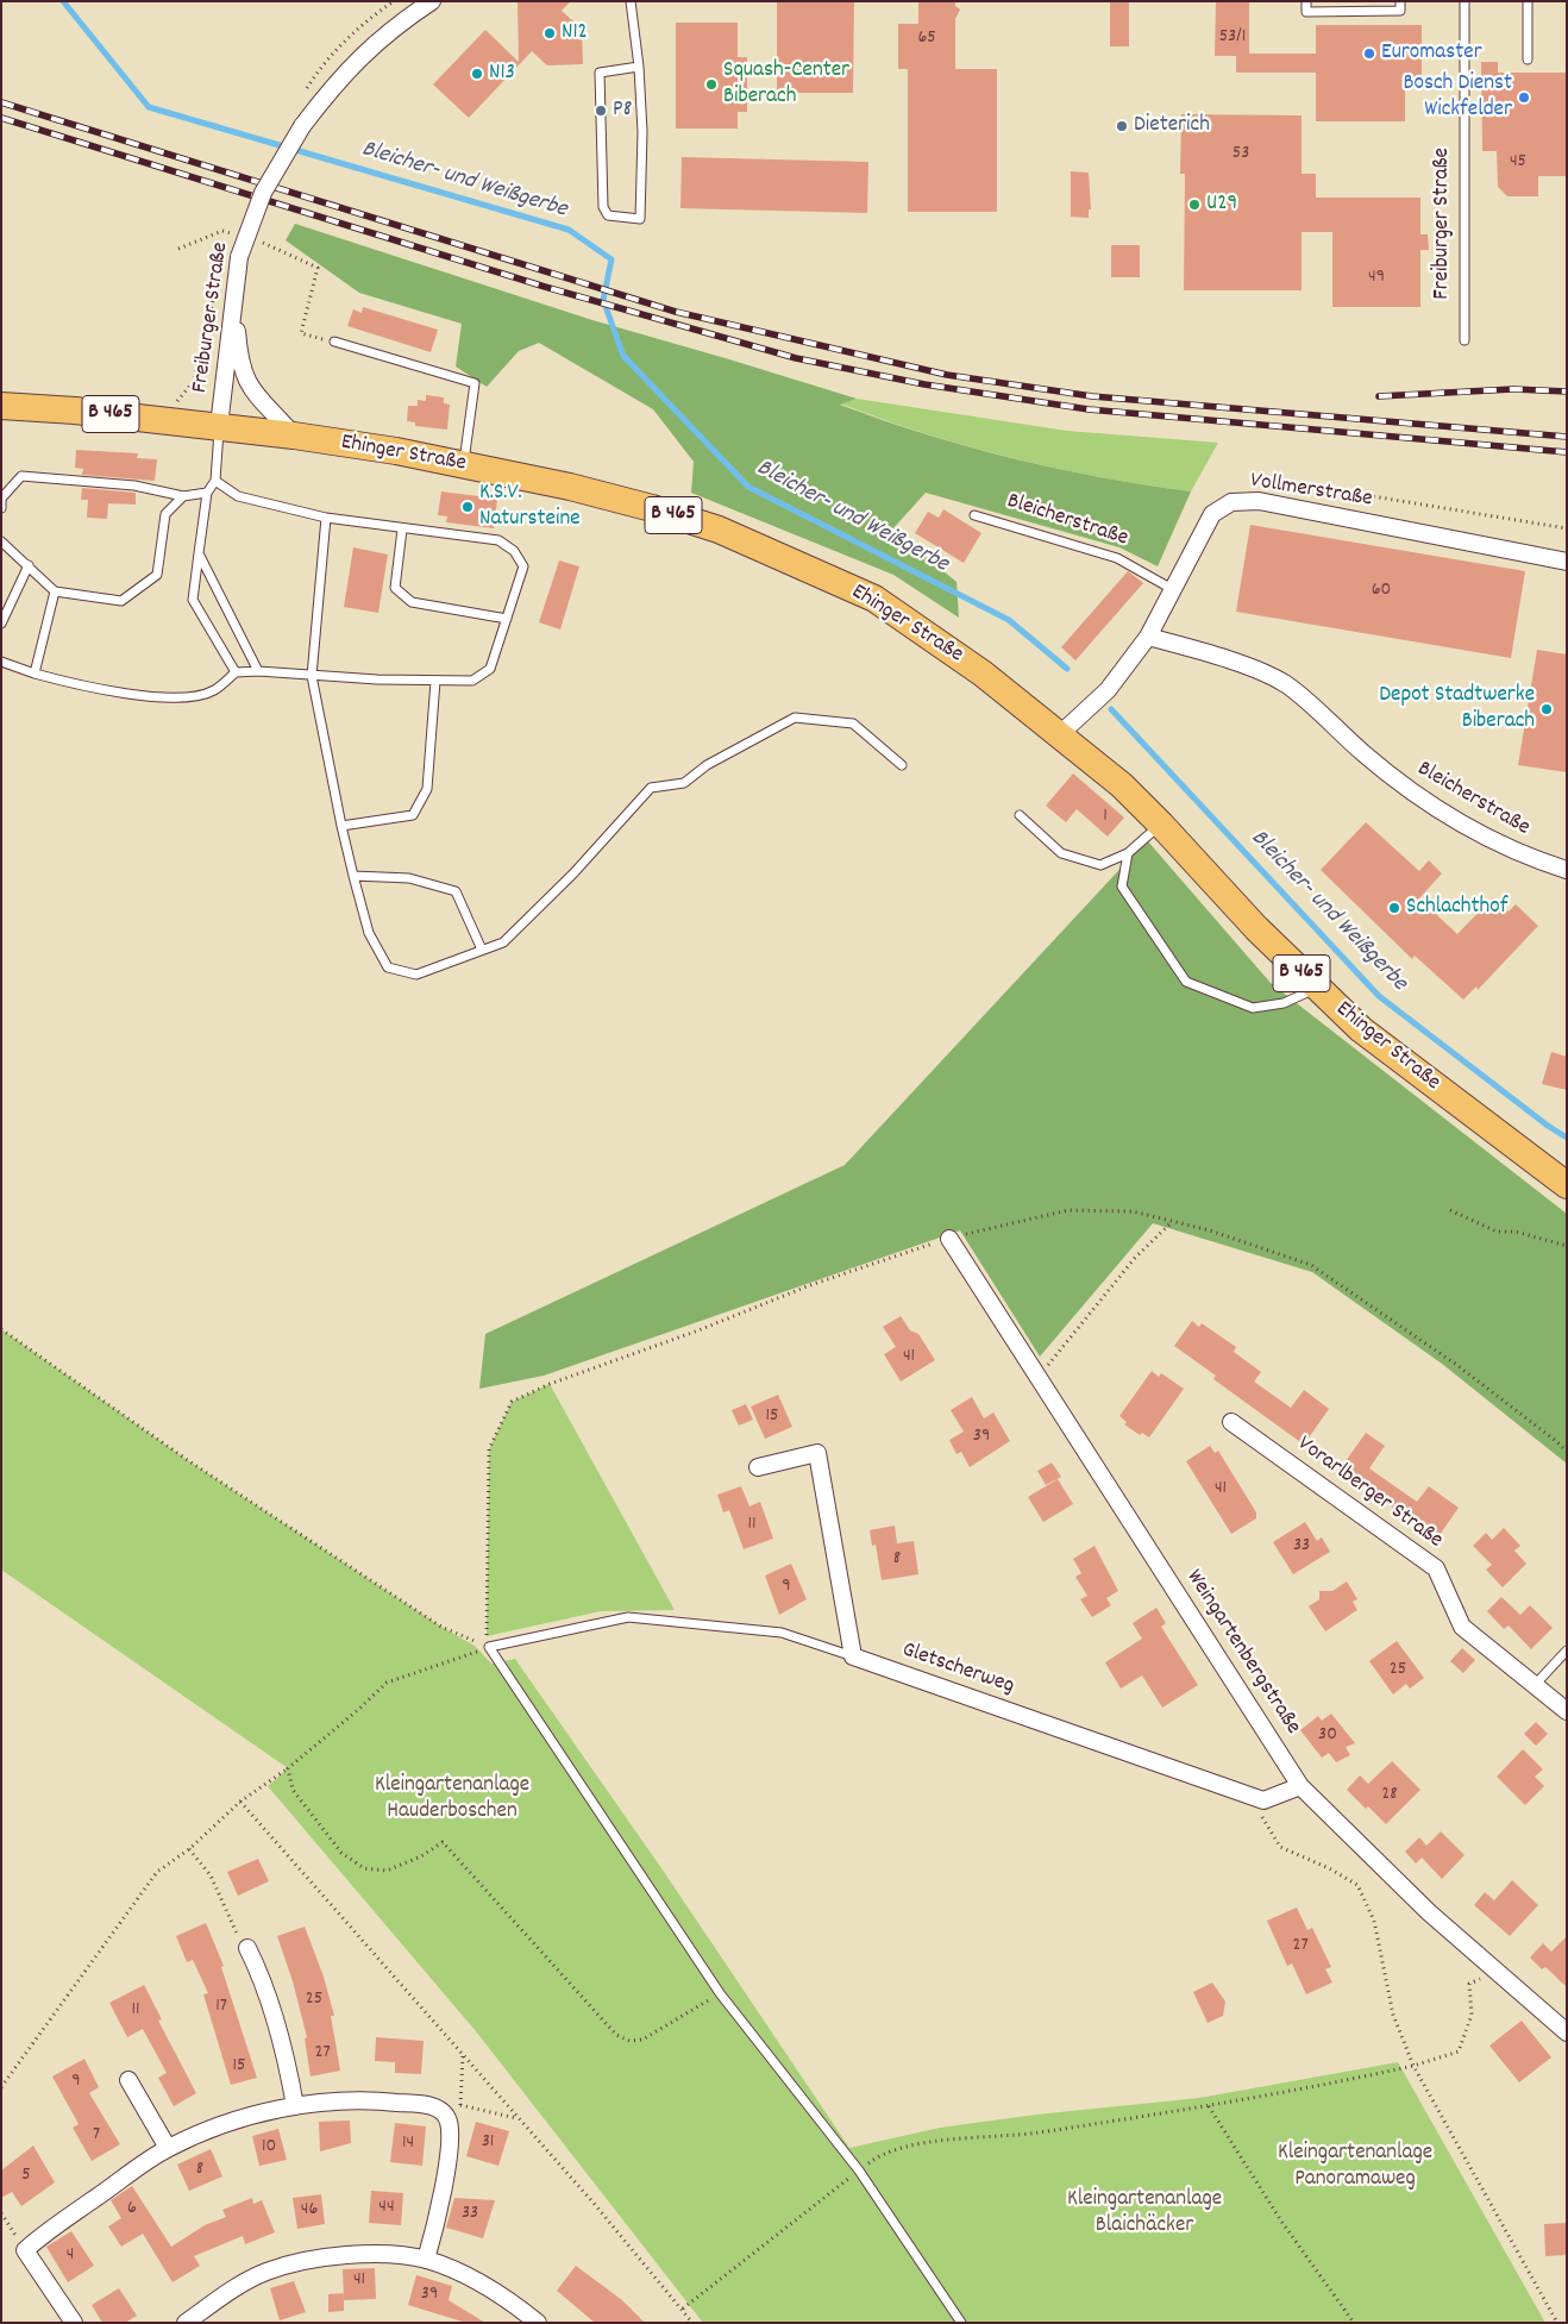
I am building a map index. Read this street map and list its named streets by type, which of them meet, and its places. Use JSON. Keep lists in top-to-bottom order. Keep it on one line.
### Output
{"streets":{"main road":["B 465","Ehinger Straße"],"street":["Freiburger Straße","Vollmerstraße","Bleicherstraße","Vorarlberger Straße","Weingartenbergstraße","Gletscherweg"]},"crossings":[["Freiburger Straße","Ehinger Straße"],["Ehinger Straße","Vollmerstraße"],["Vollmerstraße","Bleicherstraße"]],"water":["Bleicher- und Weißgerbe"],"parks":["Kleingartenanlage Hauderboschen","Kleingartenanlage Panoramaweg","Kleingartenanlage Blaichäcker"],"places":["N12","Euromaster","N13","Squash-Center Biberach","Bosch Dienst Wickfelder","P8","Dieterich","U29","K.S.V. Natursteine","Depot Stadtwerke Biberach","Schlachthof"],"house_numbers":["53/1","65","53","45","49","60","1","41","15","39","41","11","33","8","9","25","30","28","27","25","17","11","27","15","9","7","31","14","10","8","5","44","6","46","33","4","41","39"]}
